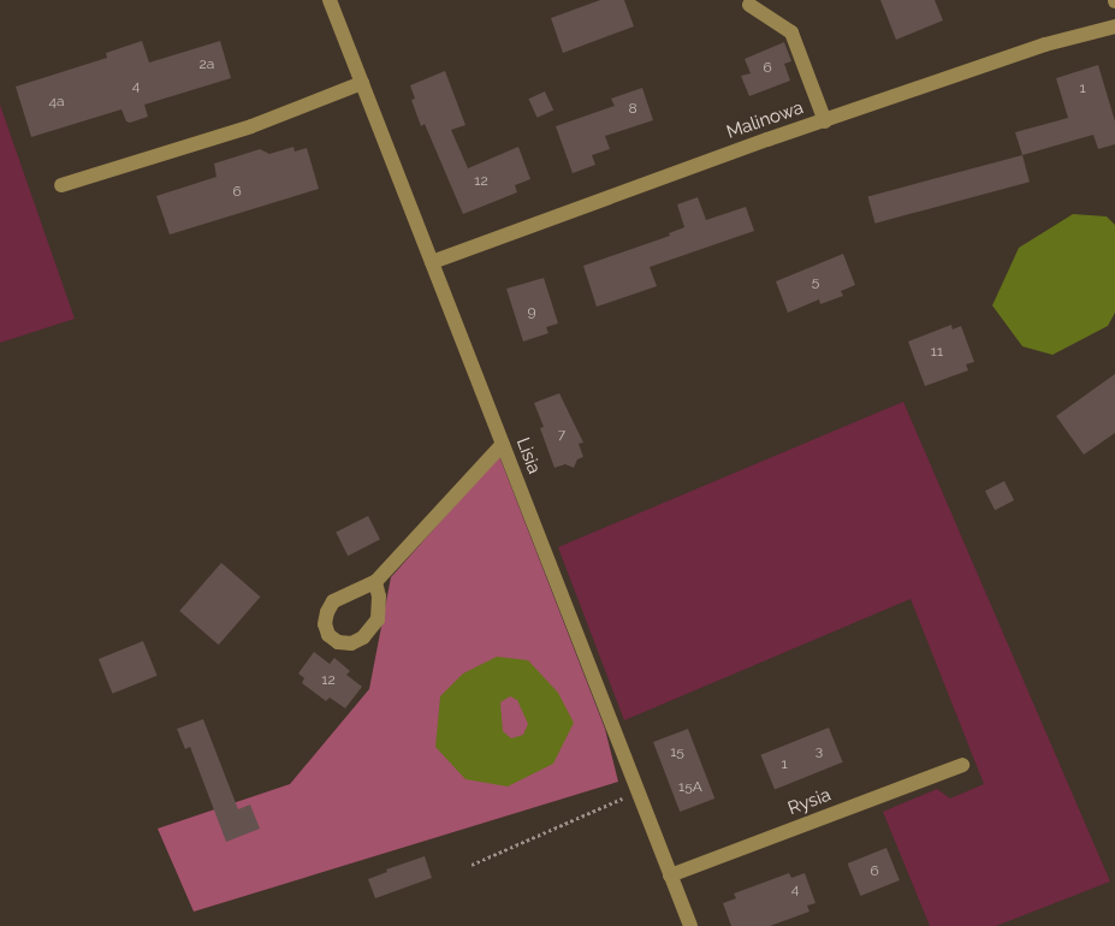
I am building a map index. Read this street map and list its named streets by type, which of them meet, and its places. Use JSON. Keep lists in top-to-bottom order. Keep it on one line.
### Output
{"streets":{"street":["Malinowa","Lisia","Rysia"]},"crossings":[["Malinowa","Lisia"],["Lisia","Rysia"]],"house_numbers":["2a","6","4","1","4a","8","12","6","5","9","11","7","12","3","15","1","15A","6","4"]}
